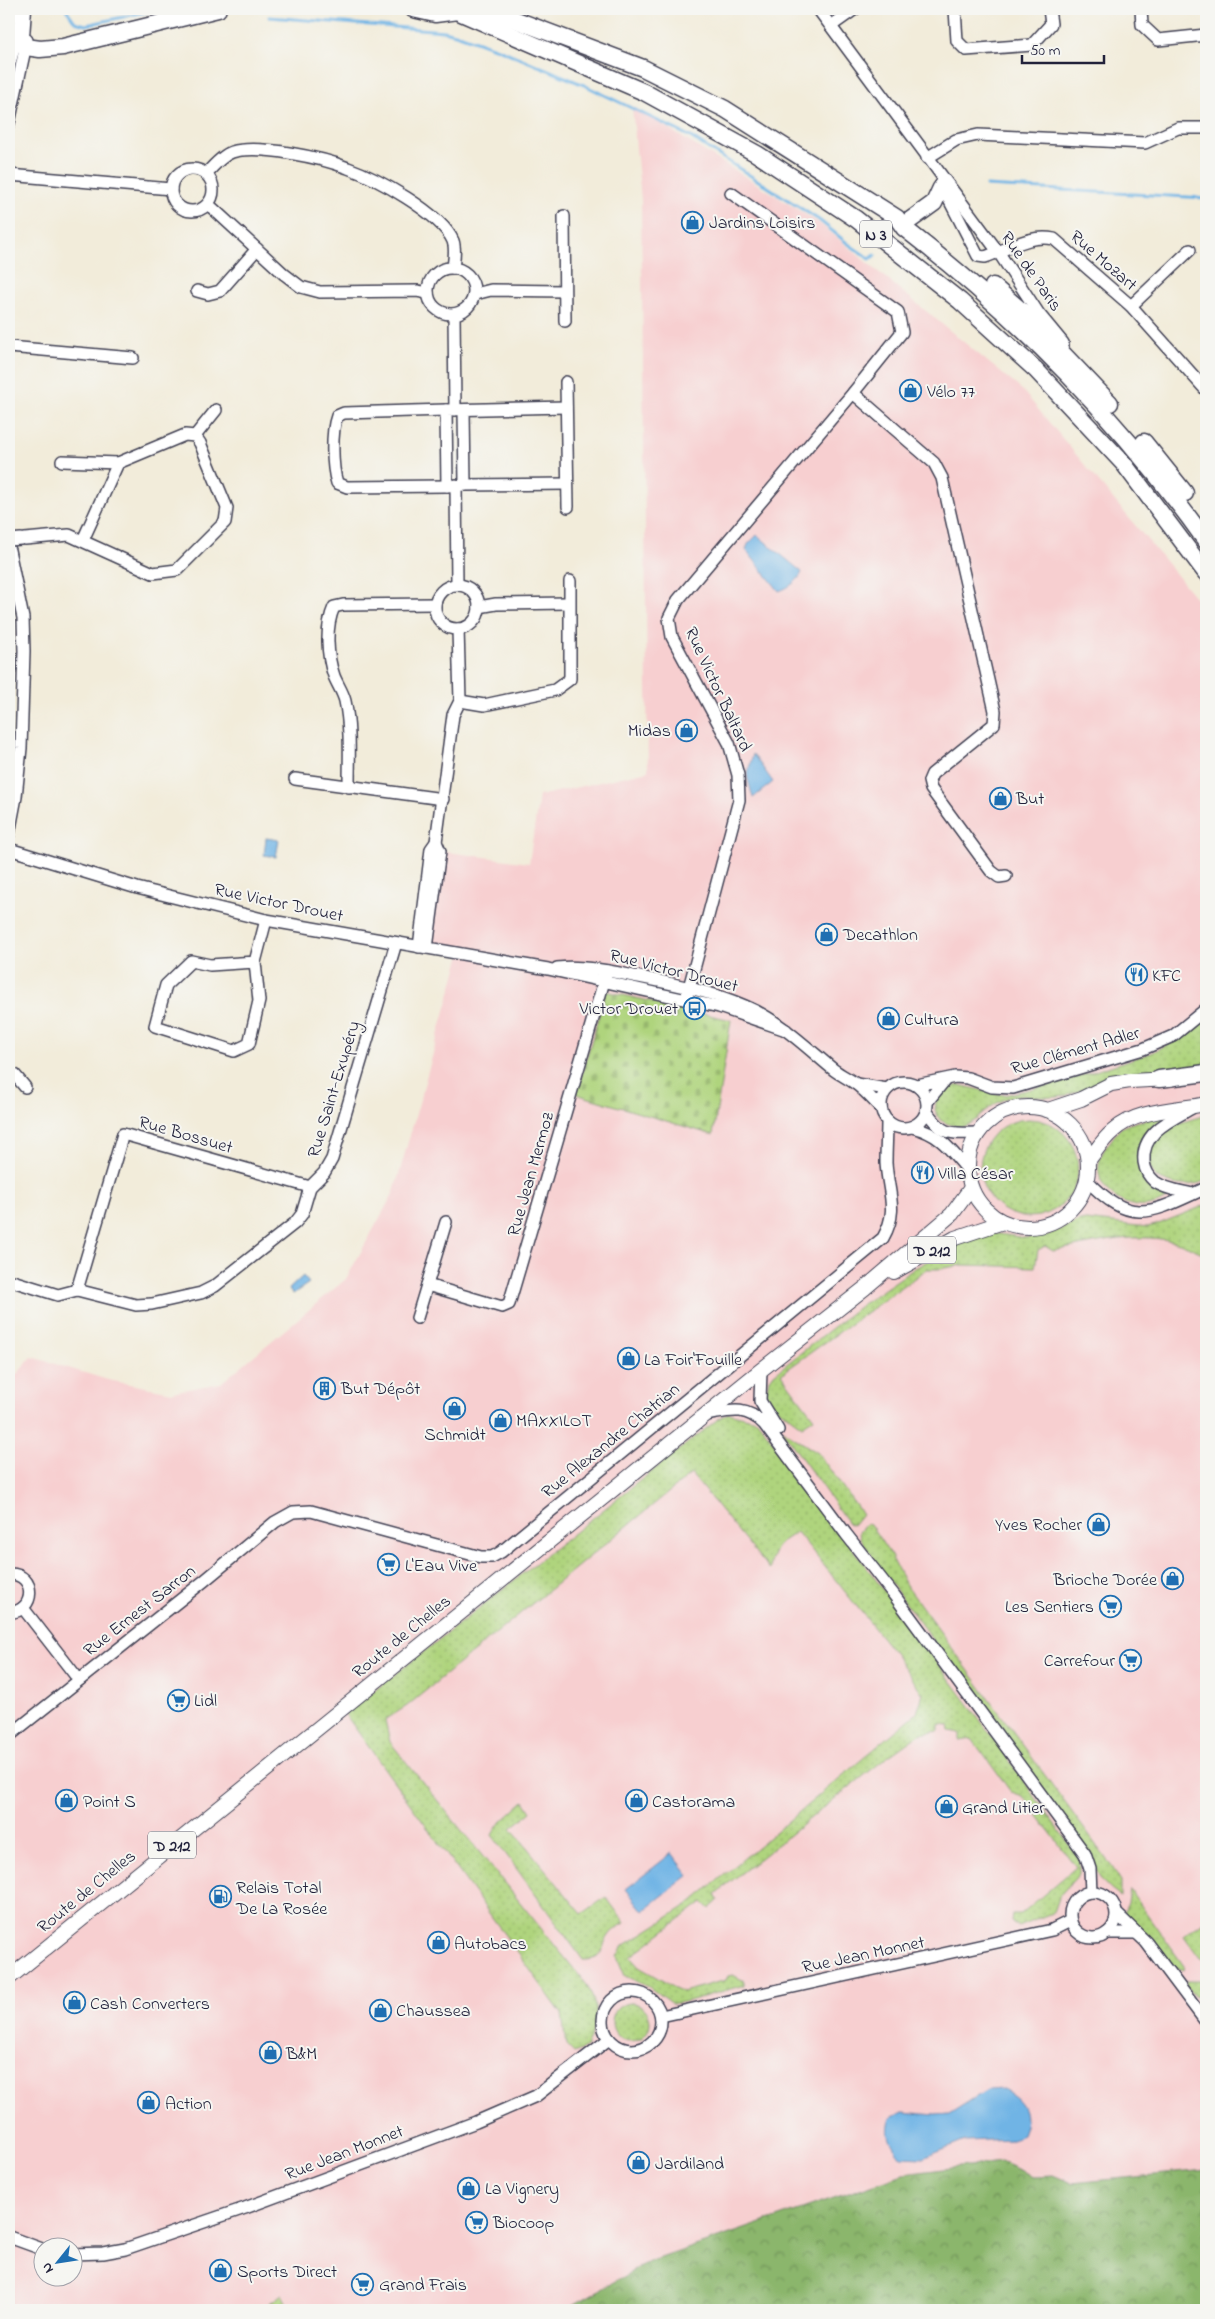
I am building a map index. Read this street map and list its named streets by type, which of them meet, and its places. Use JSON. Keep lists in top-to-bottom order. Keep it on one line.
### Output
{"streets":{"highway":["N 3"],"main road":["D 212","Route de Chelles"],"street":["Rue Mozart","Rue de Paris","Rue Victor Baltard","Rue Victor Drouet","Rue Clément Adler","Rue Saint-Exupéry","Rue Bossuet","Rue Jean Mermoz","Rue Alexandre Chatrian","Rue Ernest Sarron","Rue Jean Monnet"]},"crossings":[["Rue Mozart","Rue de Paris"],["Rue Victor Baltard","Rue Victor Drouet"],["Rue Victor Drouet","Rue Clément Adler"],["Rue Victor Drouet","Rue Saint-Exupéry"],["Rue Victor Drouet","Rue Jean Mermoz"],["Rue Victor Drouet","Rue Alexandre Chatrian"],["Rue Clément Adler","Rue Alexandre Chatrian"],["Rue Saint-Exupéry","Rue Bossuet"],["Rue Alexandre Chatrian","Rue Ernest Sarron"]],"places":{"shop":["Jardins Loisirs","Vélo 77","Midas","But","Decathlon","Cultura","La Foir'Fouille","Schmidt","MAXXILOT","Yves Rocher","Brioche Dorée","Point S","Castorama","Grand Litier","Autobacs","Cash Converters","Chaussea","B&M","Action","Jardiland","La Vignery","Sports Direct"],"restaurant":["KFC","Villa César"],"bus stop":["Victor Drouet"],"building":["But Dépôt"],"supermarket":["L'Eau Vive","Les Sentiers","Carrefour","Lidl","Biocoop","Grand Frais"],"fuel station":["Relais Total De La Rosée"]},"scale_bar":"50 m","north":"bottom left"}
